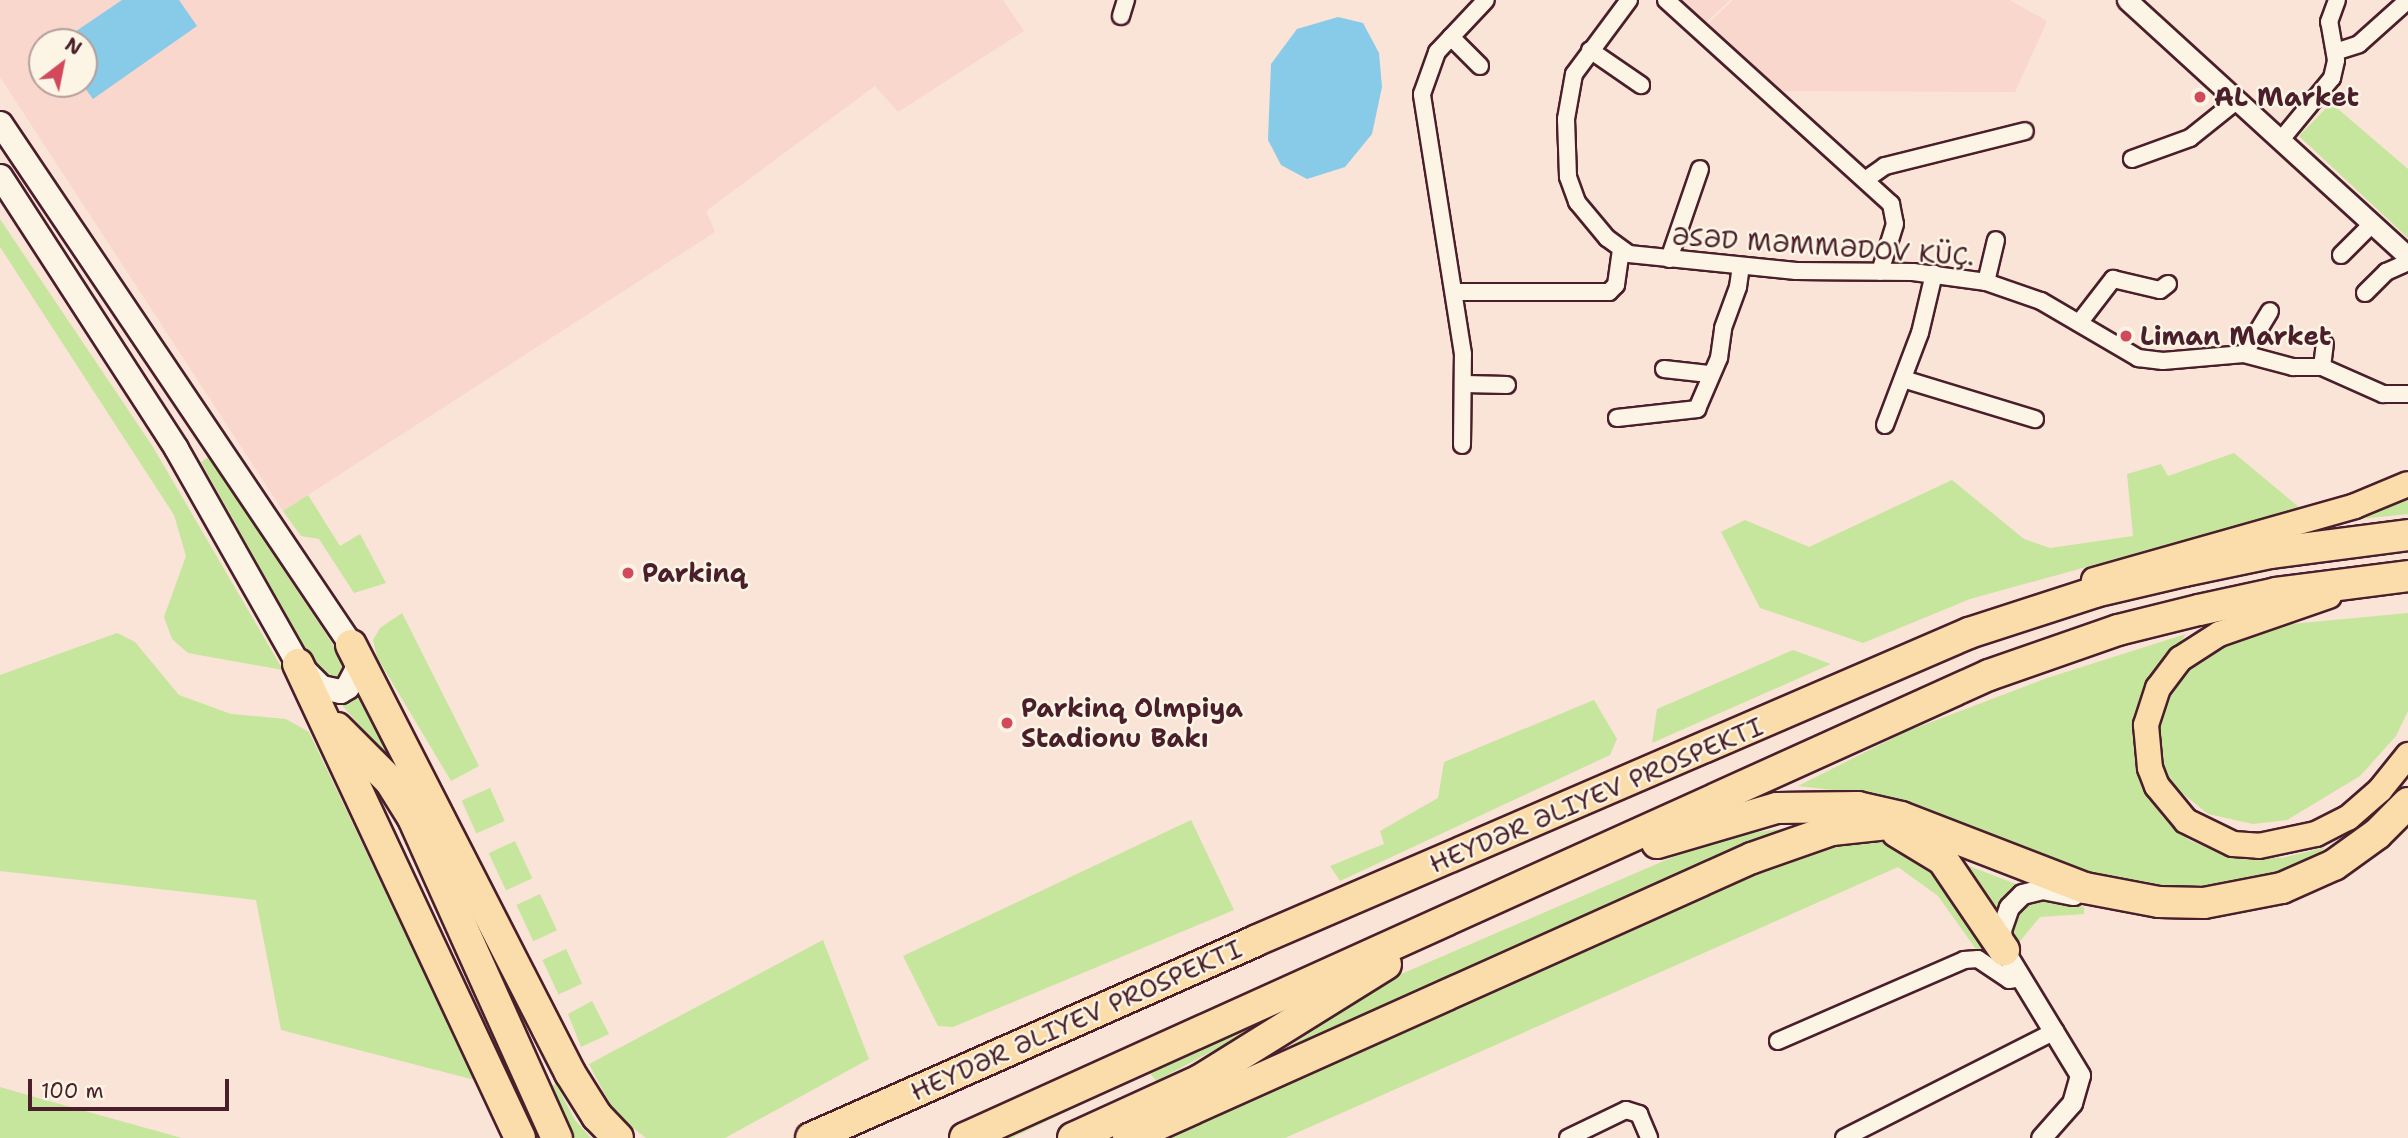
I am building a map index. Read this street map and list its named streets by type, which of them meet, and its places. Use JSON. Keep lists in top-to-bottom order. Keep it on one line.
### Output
{"streets":{"highway":["HEYDƏR ƏLIYEV PROSPEKTI"],"street":["ƏSƏD MƏMMƏDOV KÜÇ."]},"places":["AL Market","Liman Market","Parkinq","Parkinq Olmpiya Stadionu Bakı"],"scale_bar":"100 m","north":"top right"}
